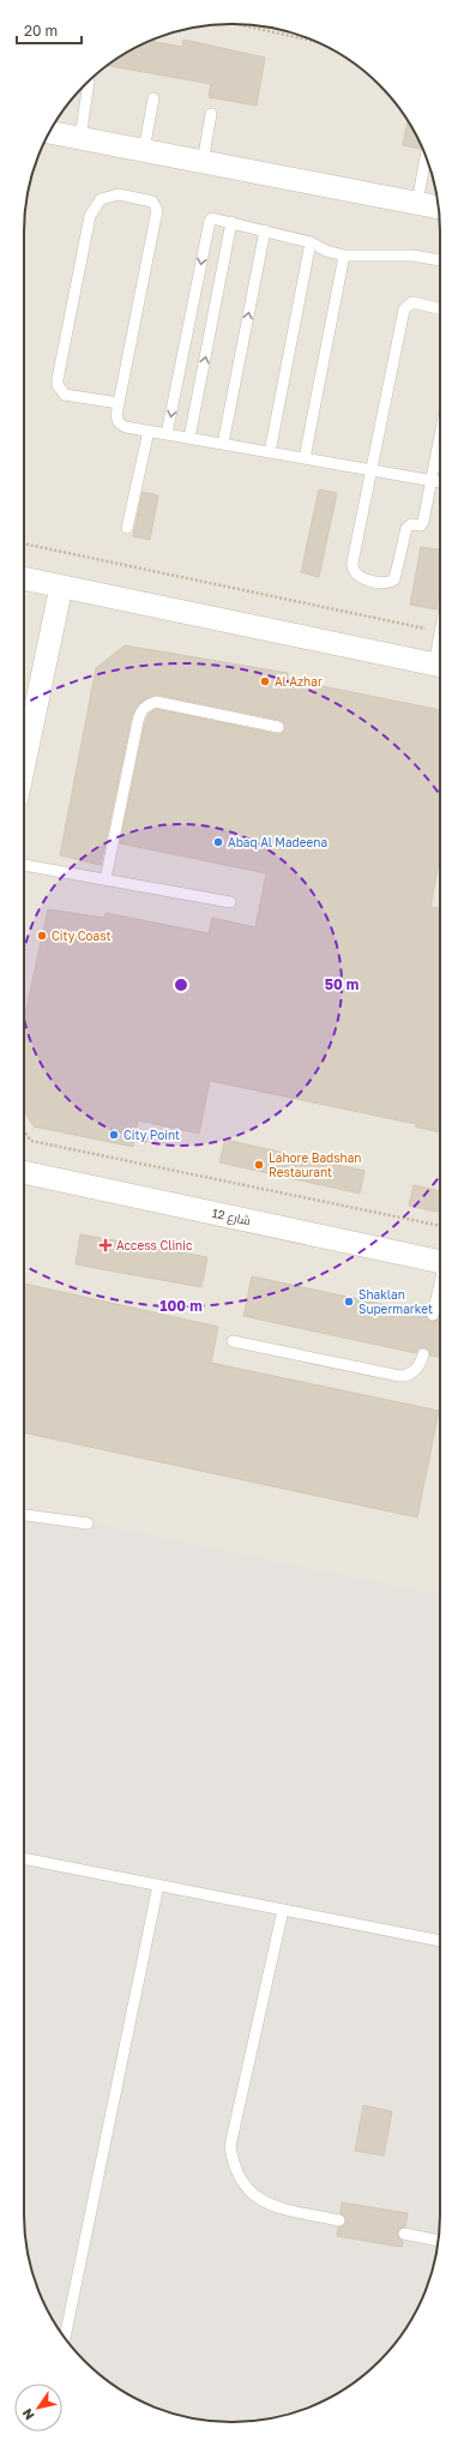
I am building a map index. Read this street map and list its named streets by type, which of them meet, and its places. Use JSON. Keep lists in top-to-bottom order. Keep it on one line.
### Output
{"streets":{"street":["شارع 12"]},"places":{"other":["Al Azhar","Abaq Al Madeena","City Coast","City Point","Lahore Badshan Restaurant","Shaklan Supermarket"],"health":["Access Clinic"]},"scale_bar":"20 m","north":"bottom left","rings":["50 m","100 m"]}
